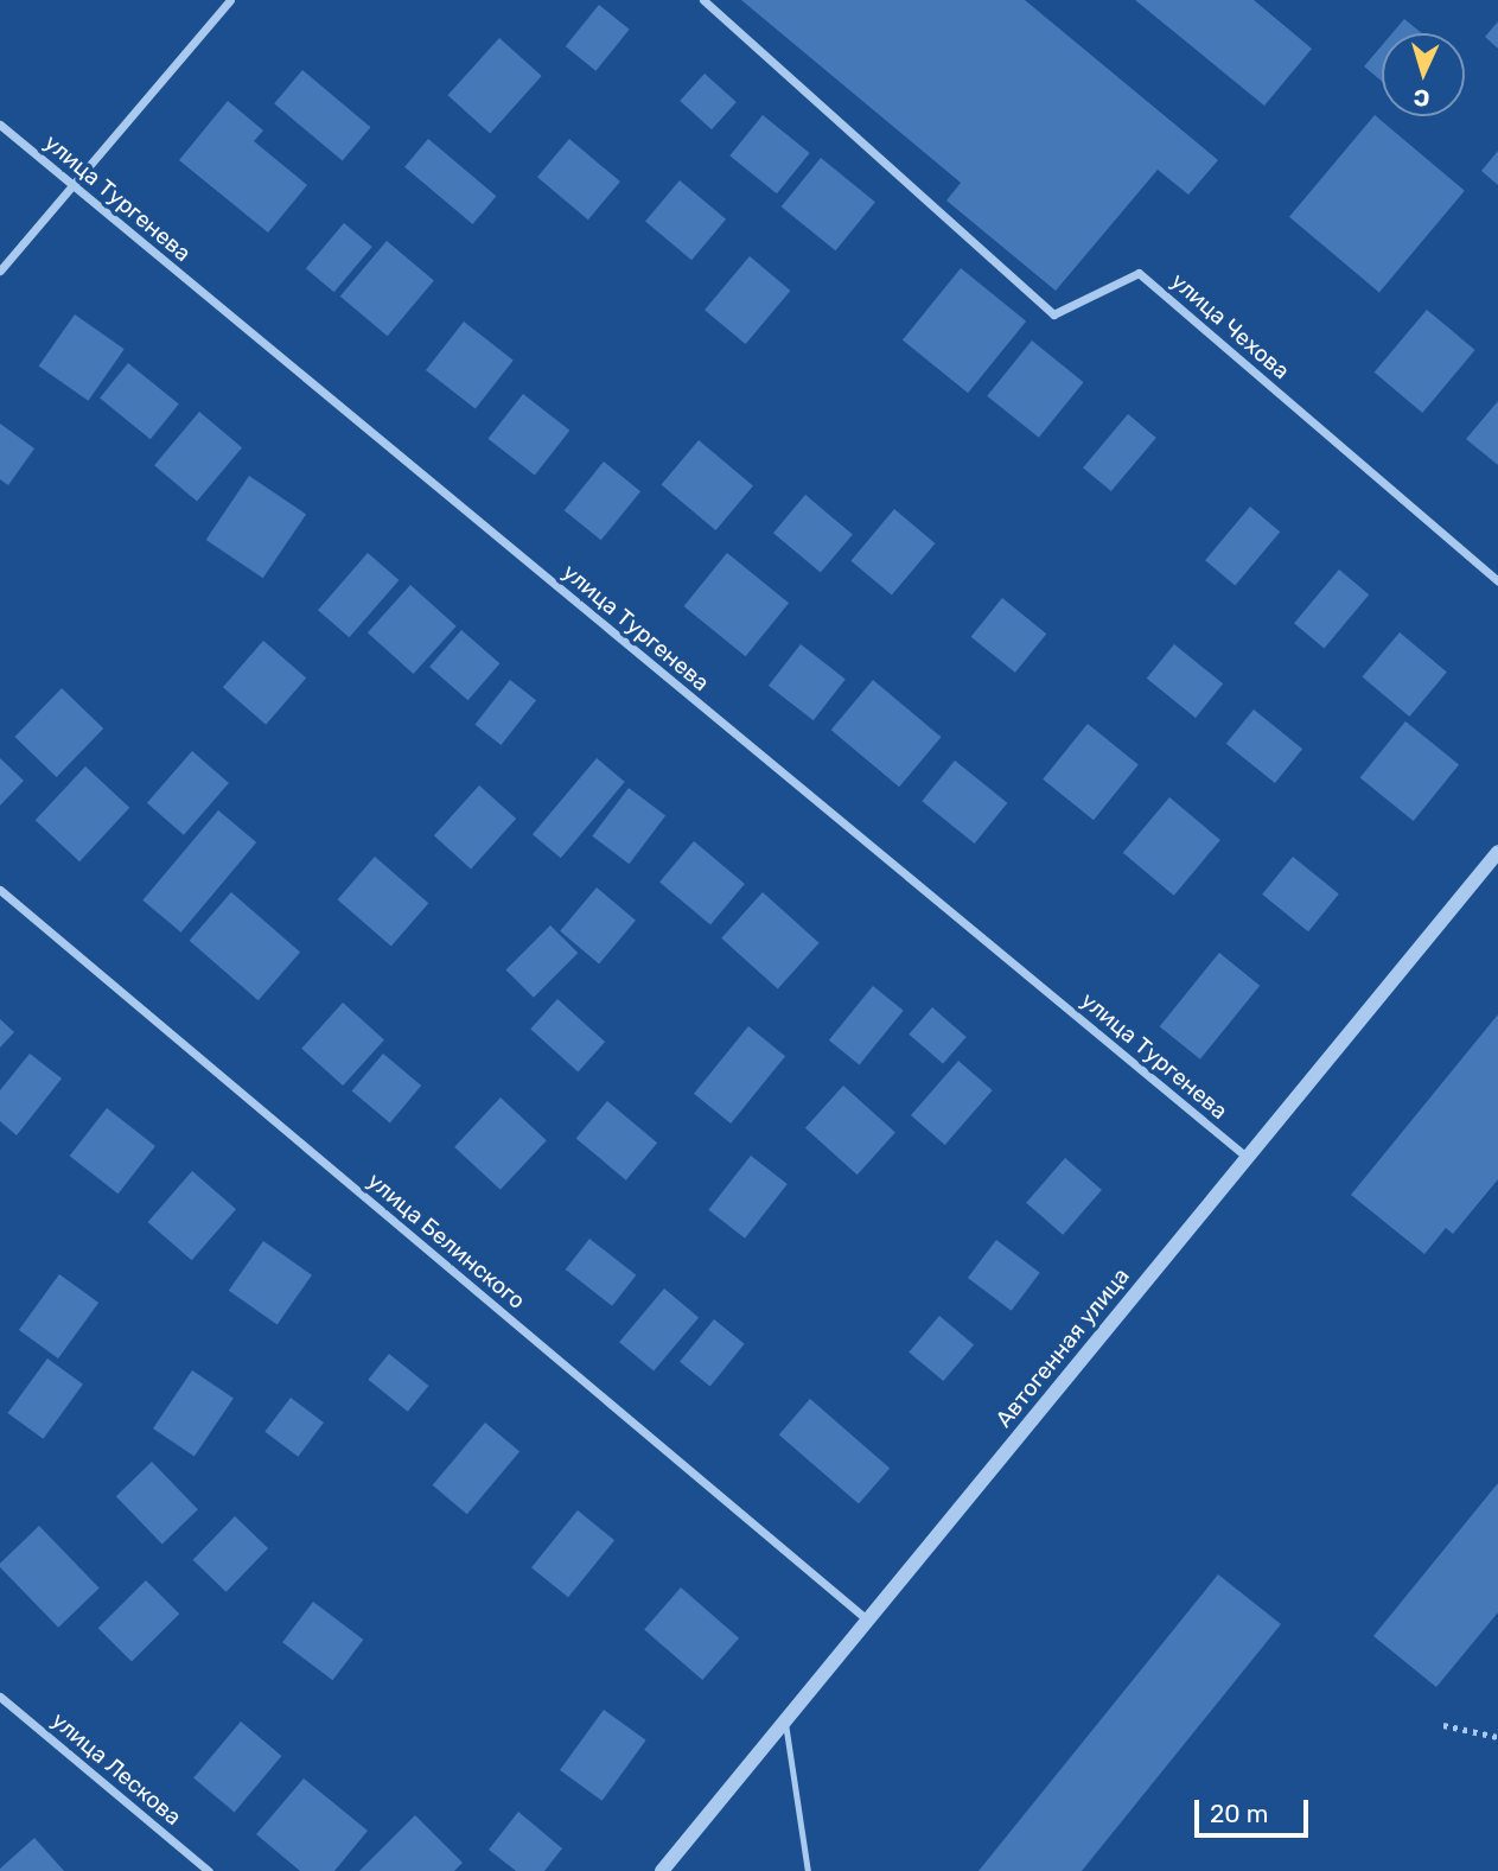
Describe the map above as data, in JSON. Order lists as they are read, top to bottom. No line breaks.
{"streets":{"street":["улица Тургенева","улица Чехова","улица Белинского","Автогенная улица","улица Лескова"]},"crossings":[["улица Тургенева","Автогенная улица"],["улица Белинского","Автогенная улица"]],"scale_bar":"20 m","north":"bottom"}
